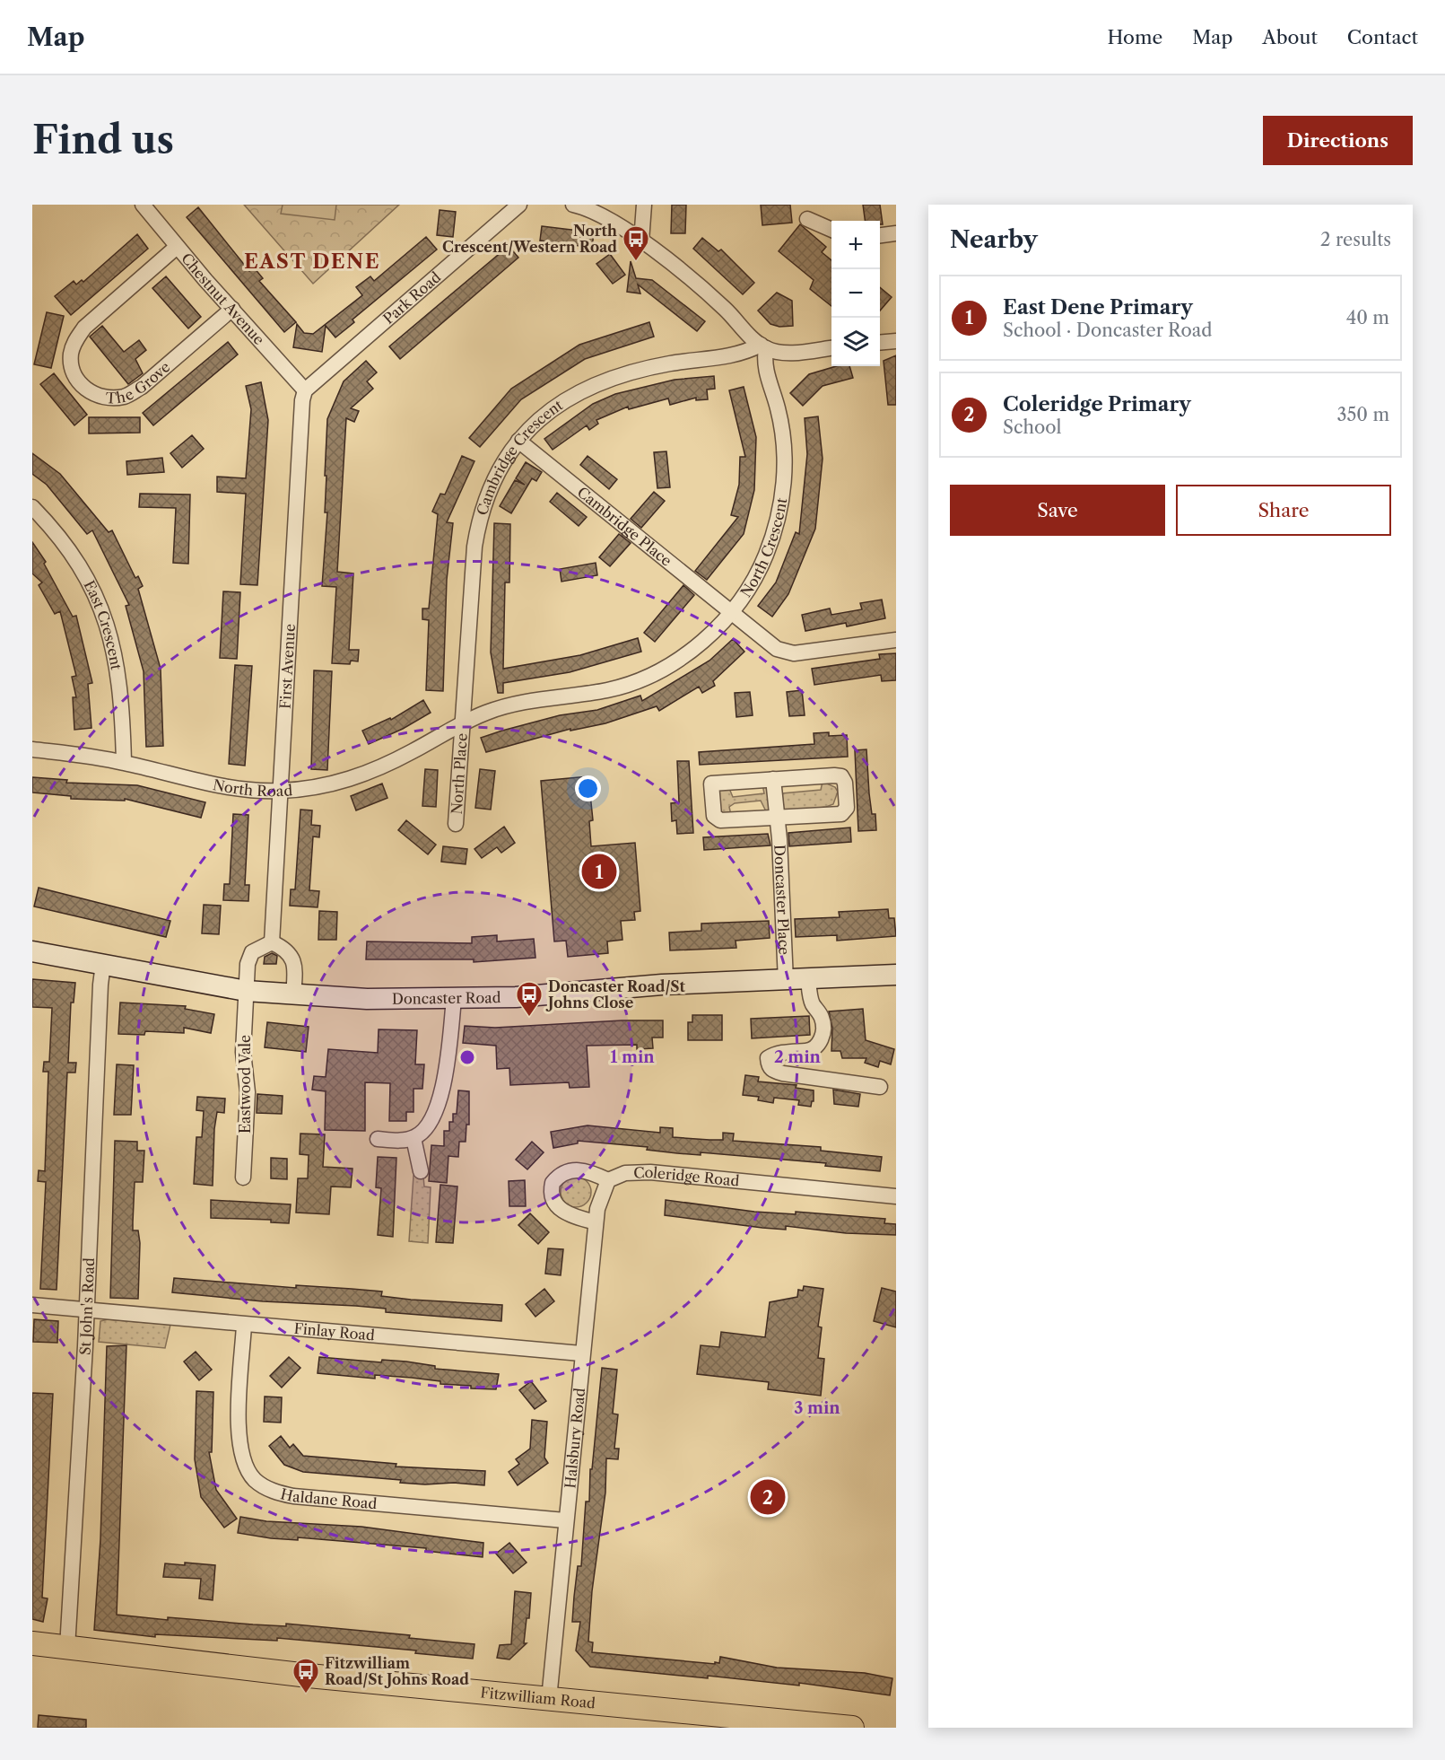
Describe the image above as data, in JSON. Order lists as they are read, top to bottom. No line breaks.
{"streets":{"main road":["Fitzwilliam Road"],"street":["Park Road","Chestnut Avenue","The Grove","Cambridge Crescent","Cambridge Place","North Crescent","East Crescent","First Avenue","North Place","North Road","Doncaster Place","Doncaster Road","Eastwood Vale","Coleridge Road","St John's Road","Finlay Road","Halsbury Road","Haldane Road"]},"crossings":[["Park Road","Chestnut Avenue"],["Park Road","First Avenue"],["Chestnut Avenue","The Grove"],["Chestnut Avenue","First Avenue"],["Cambridge Crescent","Cambridge Place"],["Cambridge Crescent","North Crescent"],["Cambridge Crescent","North Place"],["Cambridge Crescent","North Road"],["Cambridge Place","North Crescent"],["North Crescent","North Place"],["North Crescent","North Road"],["East Crescent","North Road"],["First Avenue","North Road"],["First Avenue","Doncaster Road"],["First Avenue","Eastwood Vale"],["North Place","North Road"],["Doncaster Place","Doncaster Road"],["Doncaster Road","Eastwood Vale"],["Doncaster Road","St John's Road"],["Coleridge Road","Halsbury Road"],["St John's Road","Finlay Road"],["St John's Road","Fitzwilliam Road"],["Finlay Road","Halsbury Road"],["Finlay Road","Haldane Road"],["Halsbury Road","Haldane Road"],["Halsbury Road","Fitzwilliam Road"]],"districts":["EAST DENE"],"places":{"bus stop":["North Crescent/Western Road","Doncaster Road/St Johns Close","Fitzwilliam Road/St Johns Road"]},"page":{"header":"Map","nav":["Home","Map","About","Contact"],"buttons":["Directions",["Save","Share"]],"title":"Find us","heading":["Nearby","2 results"],"map_buttons":["+","−"],"list":[{"mark":"1","name":"East Dene Primary","note":"School · Doncaster Road","value":"40 m"},{"mark":"2","name":"Coleridge Primary","note":"School","value":"350 m"}],"pins":["1","2"]},"rings":["1 min","2 min","3 min"]}
